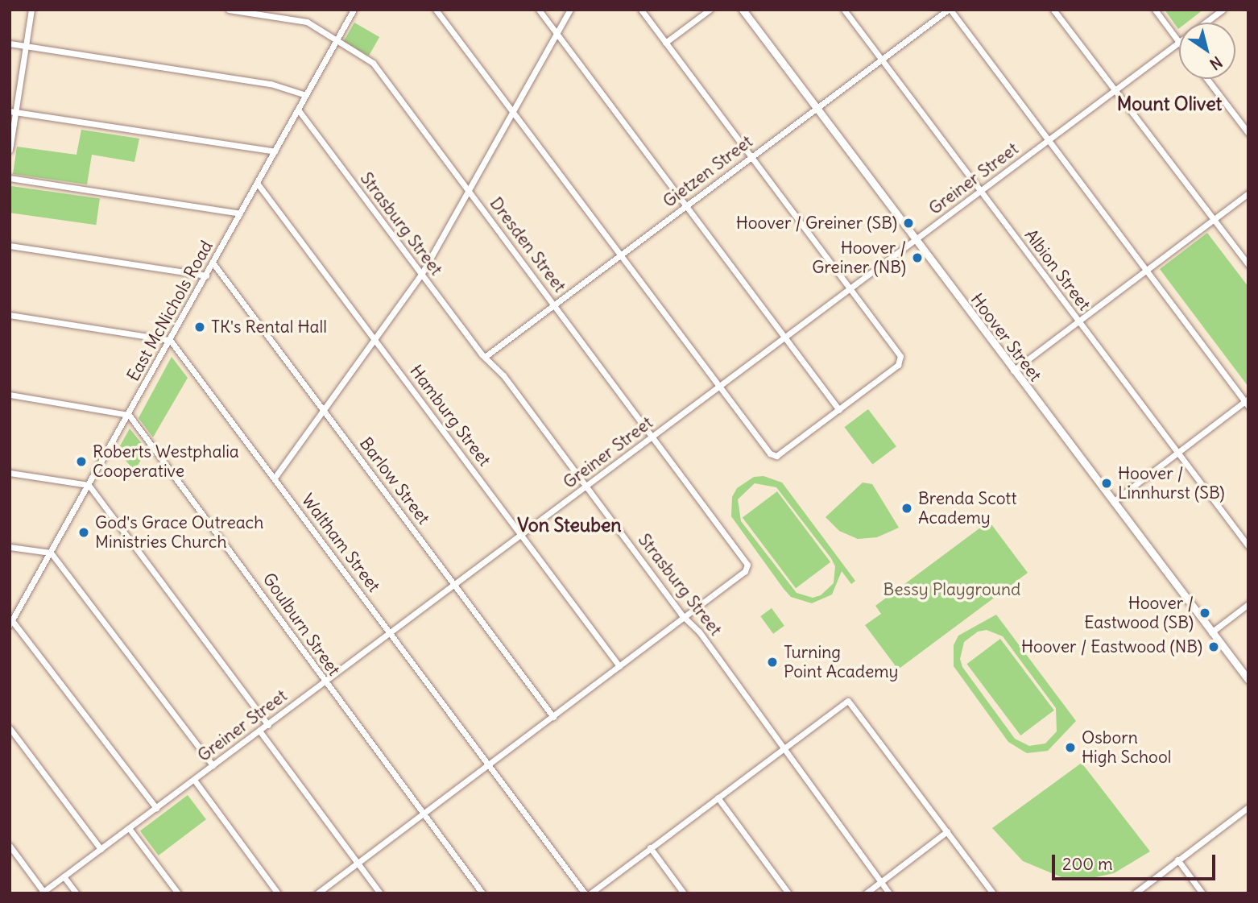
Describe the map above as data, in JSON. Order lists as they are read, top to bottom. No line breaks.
{"streets":{"main road":["Hoover Street"],"street":["Gietzen Street","Greiner Street","Strasburg Street","Dresden Street","Albion Street","East McNichols Road","Hamburg Street","Barlow Street","Waltham Street","Goulburn Street"]},"crossings":[["Gietzen Street","Strasburg Street"],["Gietzen Street","Dresden Street"],["Gietzen Street","Albion Street"],["Gietzen Street","Hoover Street"],["Greiner Street","Strasburg Street"],["Greiner Street","Dresden Street"],["Greiner Street","Albion Street"],["Greiner Street","Hoover Street"],["Greiner Street","Hamburg Street"],["Greiner Street","Barlow Street"],["Greiner Street","Waltham Street"],["Greiner Street","Goulburn Street"],["Strasburg Street","Dresden Street"],["Strasburg Street","East McNichols Road"],["Dresden Street","East McNichols Road"],["East McNichols Road","Hamburg Street"],["East McNichols Road","Barlow Street"],["East McNichols Road","Waltham Street"],["East McNichols Road","Goulburn Street"]],"districts":["Mount Olivet","Von Steuben"],"parks":["Bessy Playground"],"places":["Hoover / Greiner (SB)","Hoover / Greiner (NB)","TK's Rental Hall","Roberts Westphalia Cooperative","Hoover / Linnhurst (SB)","Brenda Scott Academy","God's Grace Outreach Ministries Church","Hoover / Eastwood (SB)","Hoover / Eastwood (NB)","Turning Point Academy","Osborn High School"],"scale_bar":"200 m","north":"bottom right"}
